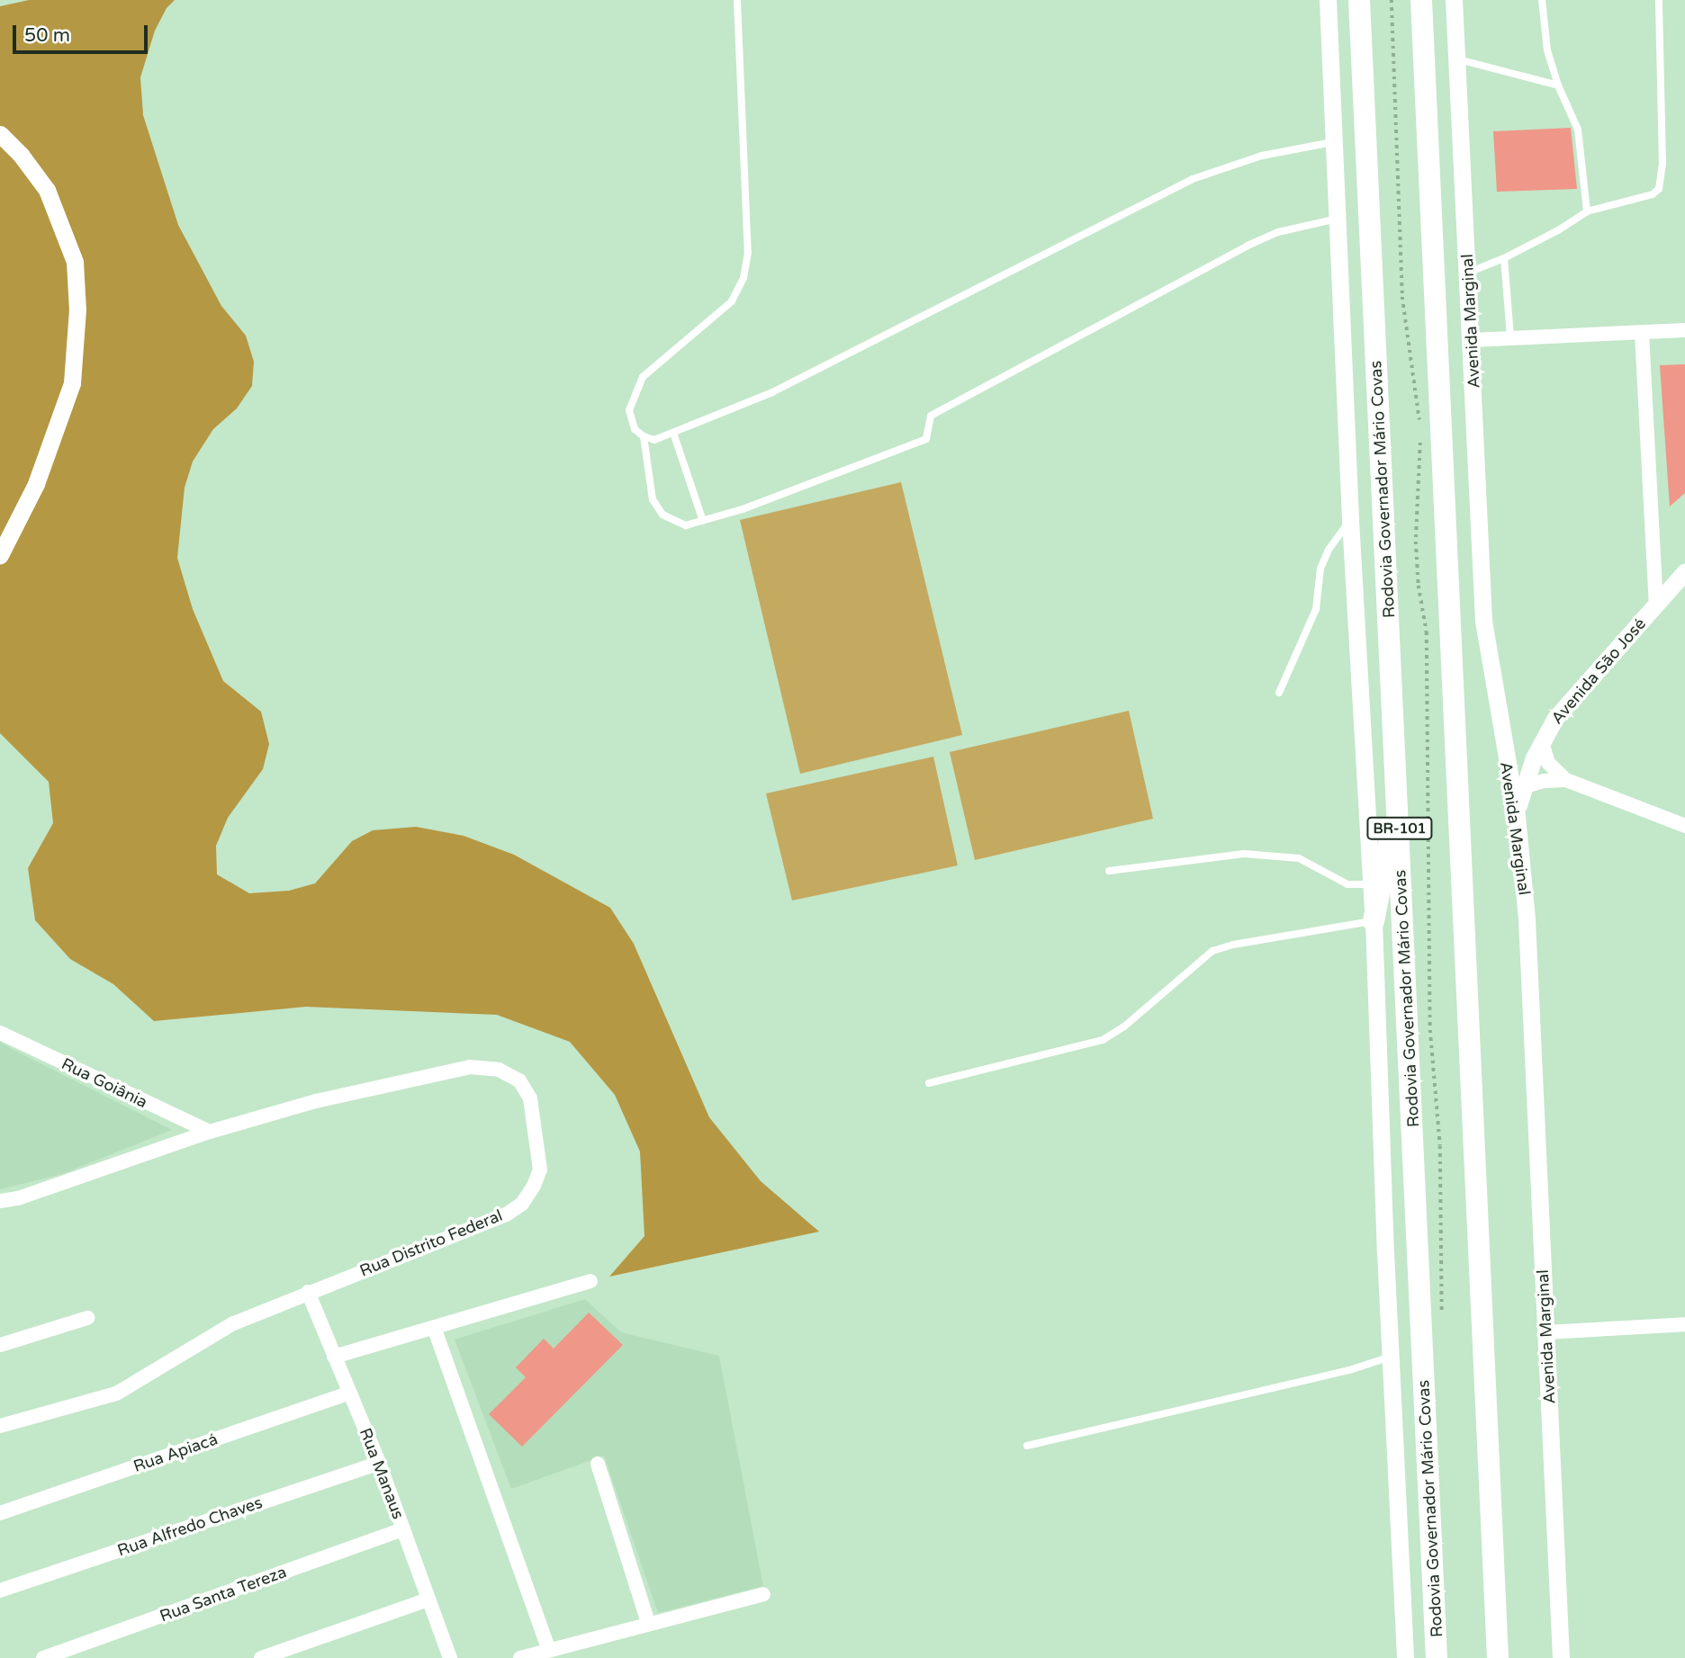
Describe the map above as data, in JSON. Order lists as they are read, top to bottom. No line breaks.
{"streets":{"main road":["Rodovia Governador Mário Covas","BR-101"],"street":["Avenida Marginal","Avenida São José","Rua Goiânia","Rua Distrito Federal","Rua Apiacá","Rua Manaus","Rua Alfredo Chaves","Rua Santa Tereza"]},"crossings":[["Avenida Marginal","Avenida São José"],["Rua Goiânia","Rua Distrito Federal"],["Rua Distrito Federal","Rua Manaus"],["Rua Apiacá","Rua Manaus"],["Rua Manaus","Rua Alfredo Chaves"],["Rua Manaus","Rua Santa Tereza"]],"scale_bar":"50 m"}
